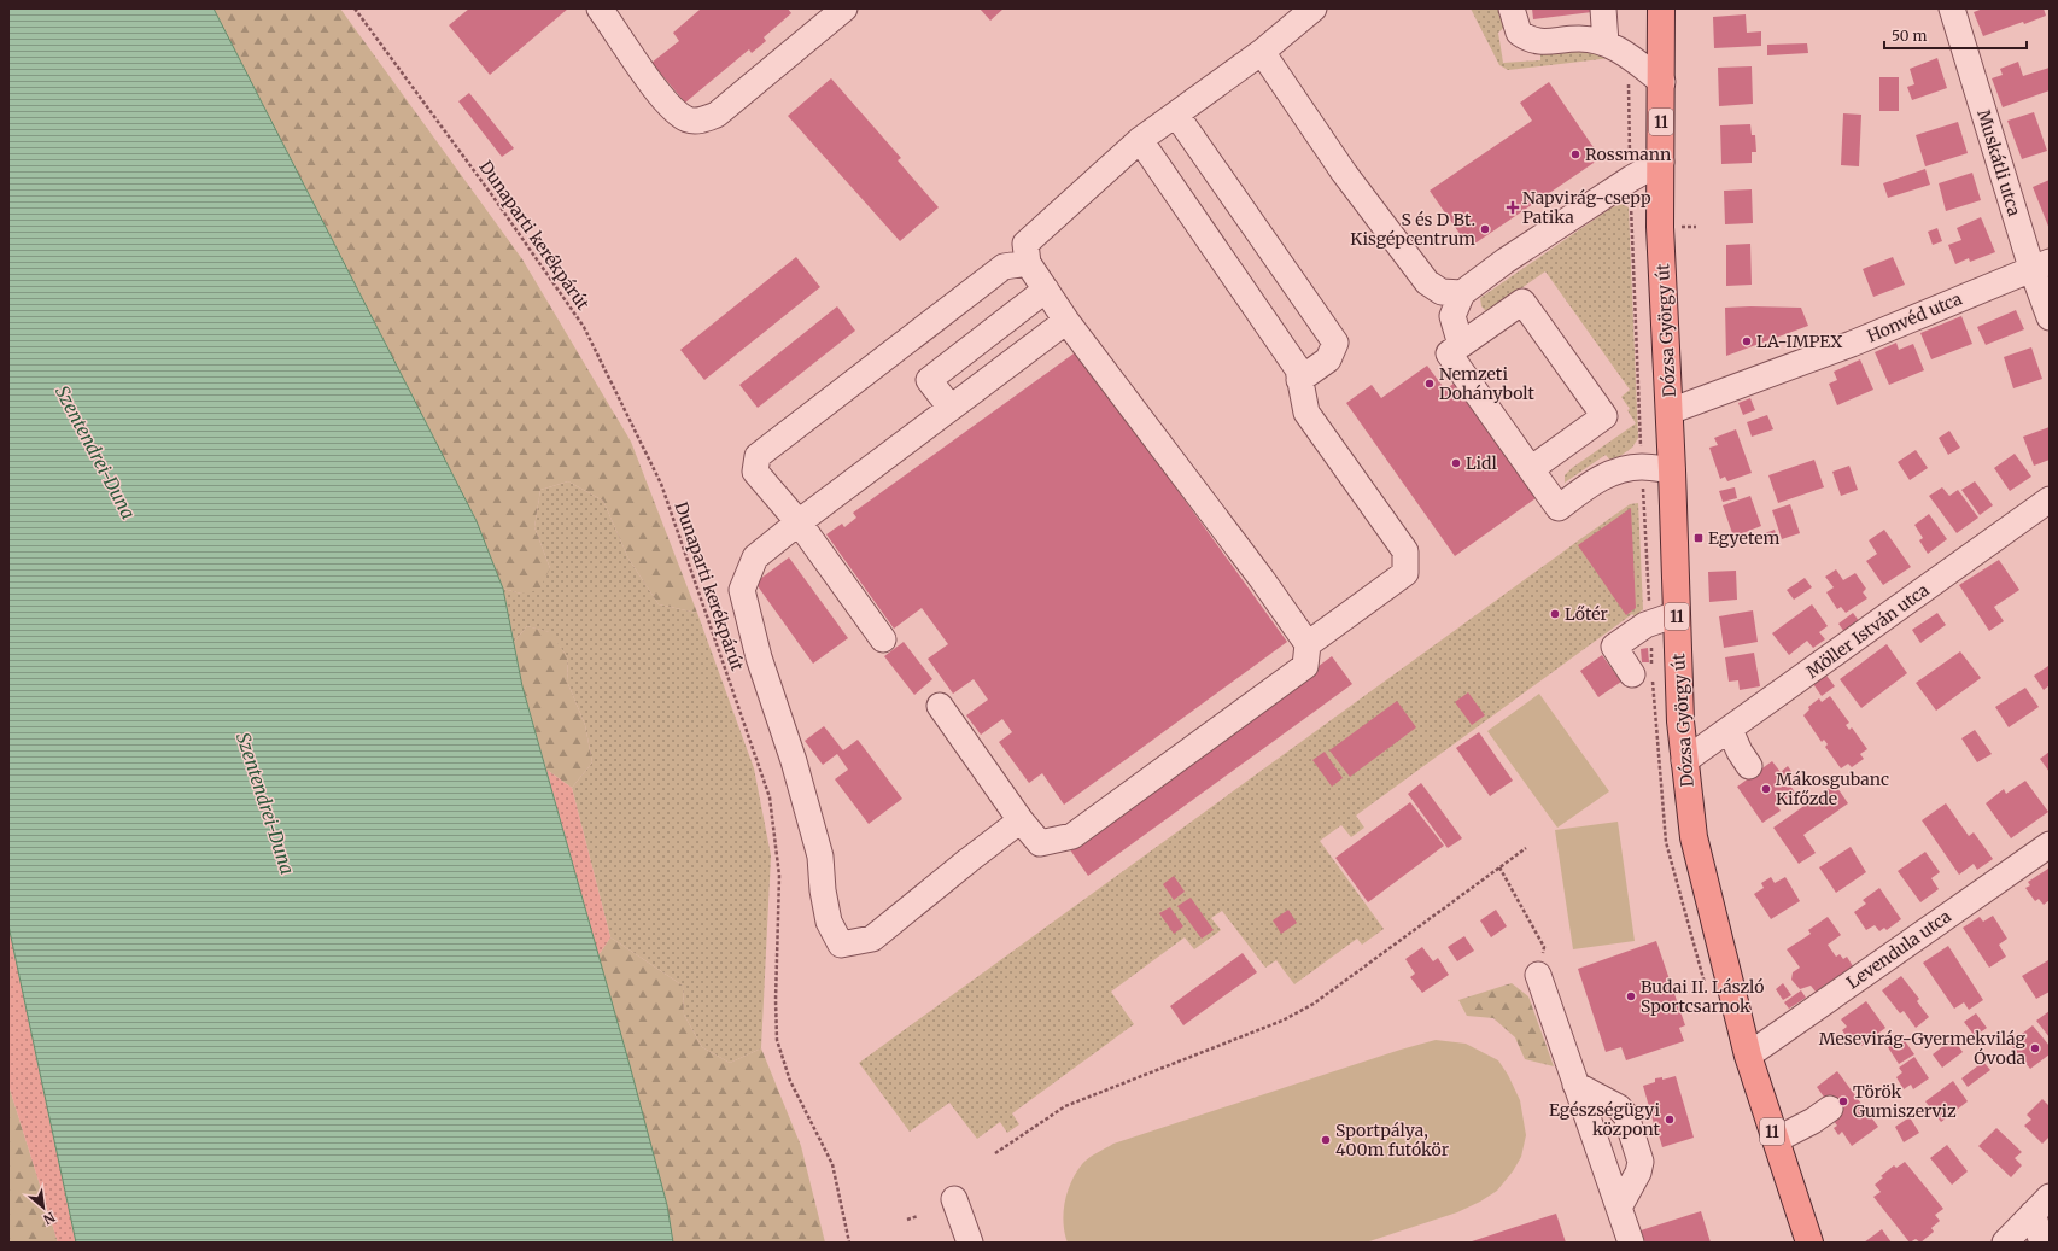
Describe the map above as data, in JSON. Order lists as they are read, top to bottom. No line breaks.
{"streets":{"main road":["11","Dózsa György út"],"street":["Muskátli utca","Honvéd utca","Möller István utca","Levendula utca"],"path":["Dunaparti kerékpárút"]},"crossings":[["Muskátli utca","Honvéd utca"],["Honvéd utca","Dózsa György út"],["Dózsa György út","Möller István utca"],["Dózsa György út","Levendula utca"]],"water":["Szentendrei-Duna"],"places":{"other":["Rossmann","S és D Bt. Kisgépcentrum","LA-IMPEX","Nemzeti Dohánybolt","Lidl","Lőtér","Mákosgubanc Kifőzde","Budai II. László Sportcsarnok","Mesevirág-Gyermekvilág Óvoda","Török Gumiszerviz","Egészségügyi központ","Sportpálya, 400m futókör"],"health":["Napvirág-csepp Patika"],"transit":["Egyetem"]},"scale_bar":"50 m","north":"bottom right"}
